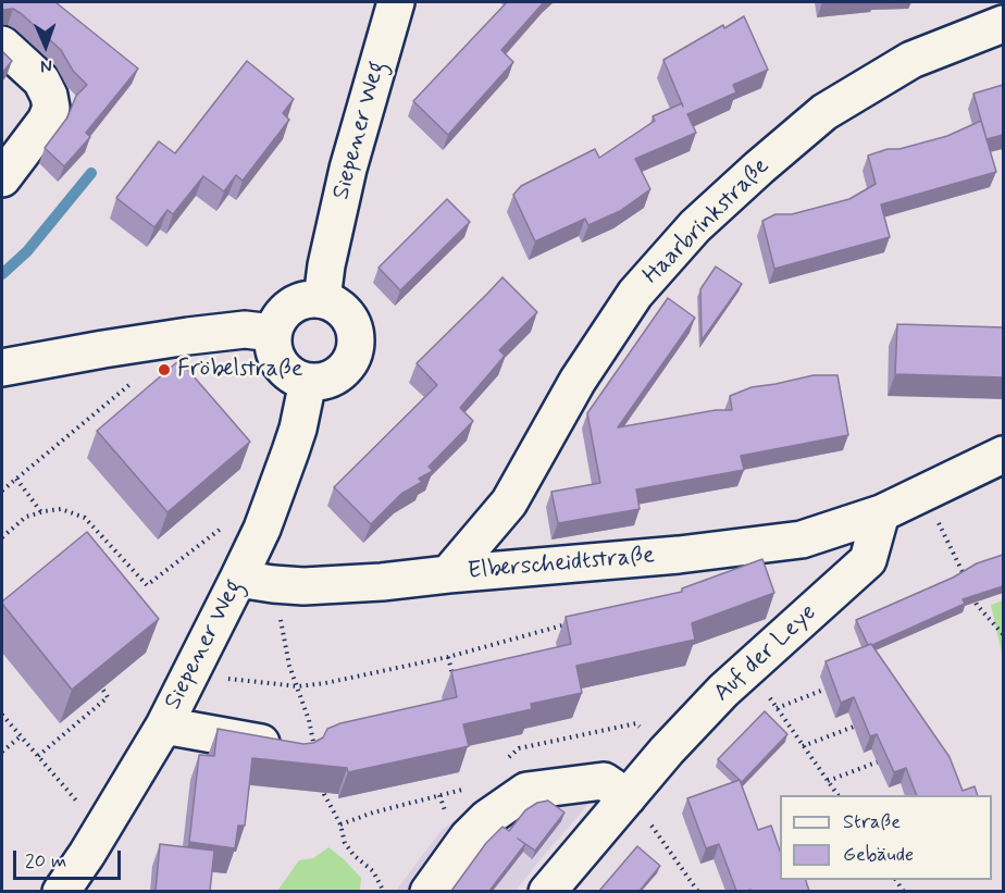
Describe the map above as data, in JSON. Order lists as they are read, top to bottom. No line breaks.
{"streets":{"street":["Siepener Weg","Haarbrinkstraße","Elberscheidtstraße","Auf der Leye"]},"crossings":[["Siepener Weg","Elberscheidtstraße"],["Haarbrinkstraße","Elberscheidtstraße"],["Elberscheidtstraße","Auf der Leye"]],"places":["Fröbelstraße"],"legend":["Straße","Gebäude"],"scale_bar":"20 m","north":"bottom"}
